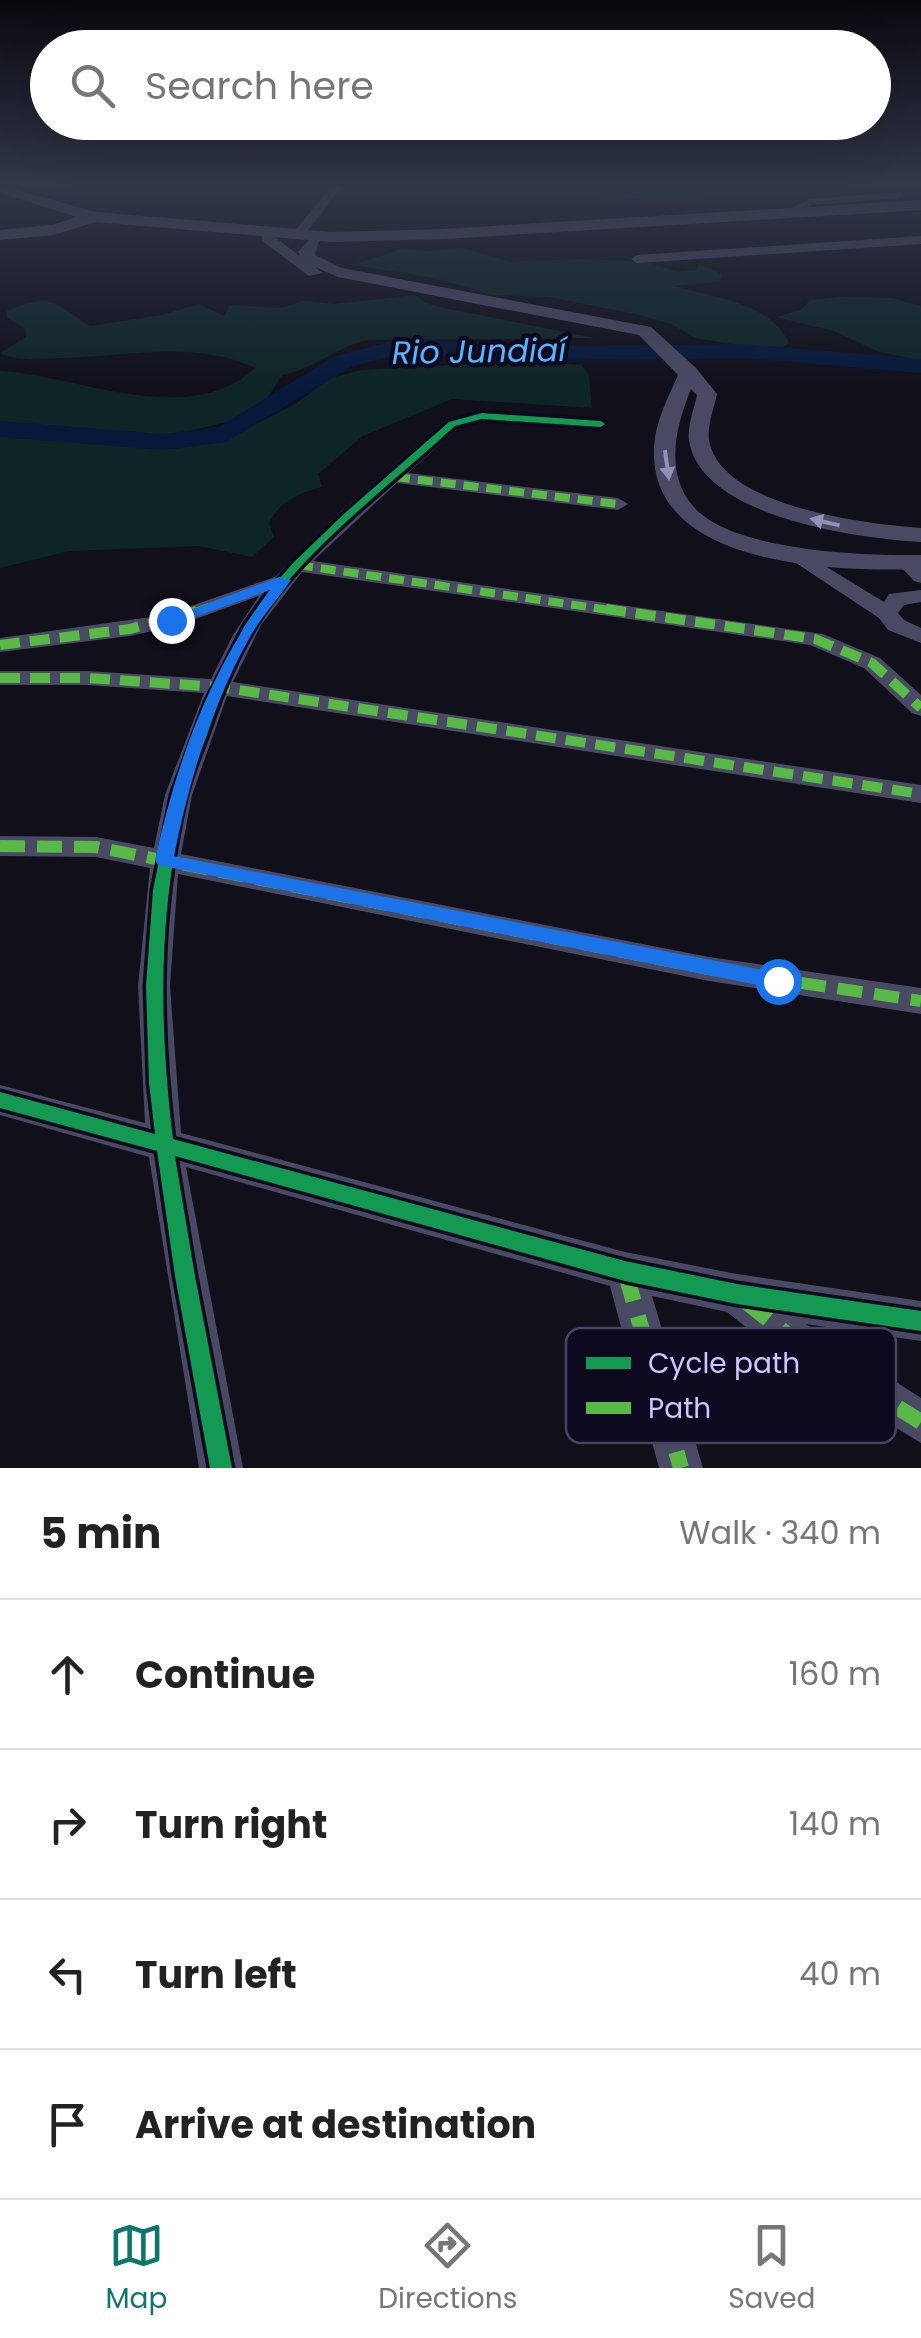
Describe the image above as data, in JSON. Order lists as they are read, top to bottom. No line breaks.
{"water":["Rio Jundiaí"],"legend":["Cycle path","Path"],"page":{"search":"Search here","heading":["5 min","Walk · 340 m"],"list":[["Continue","160 m"],["Turn right","140 m"],["Turn left","40 m"],"Arrive at destination"],"nav":["Map","Directions","Saved"]}}
